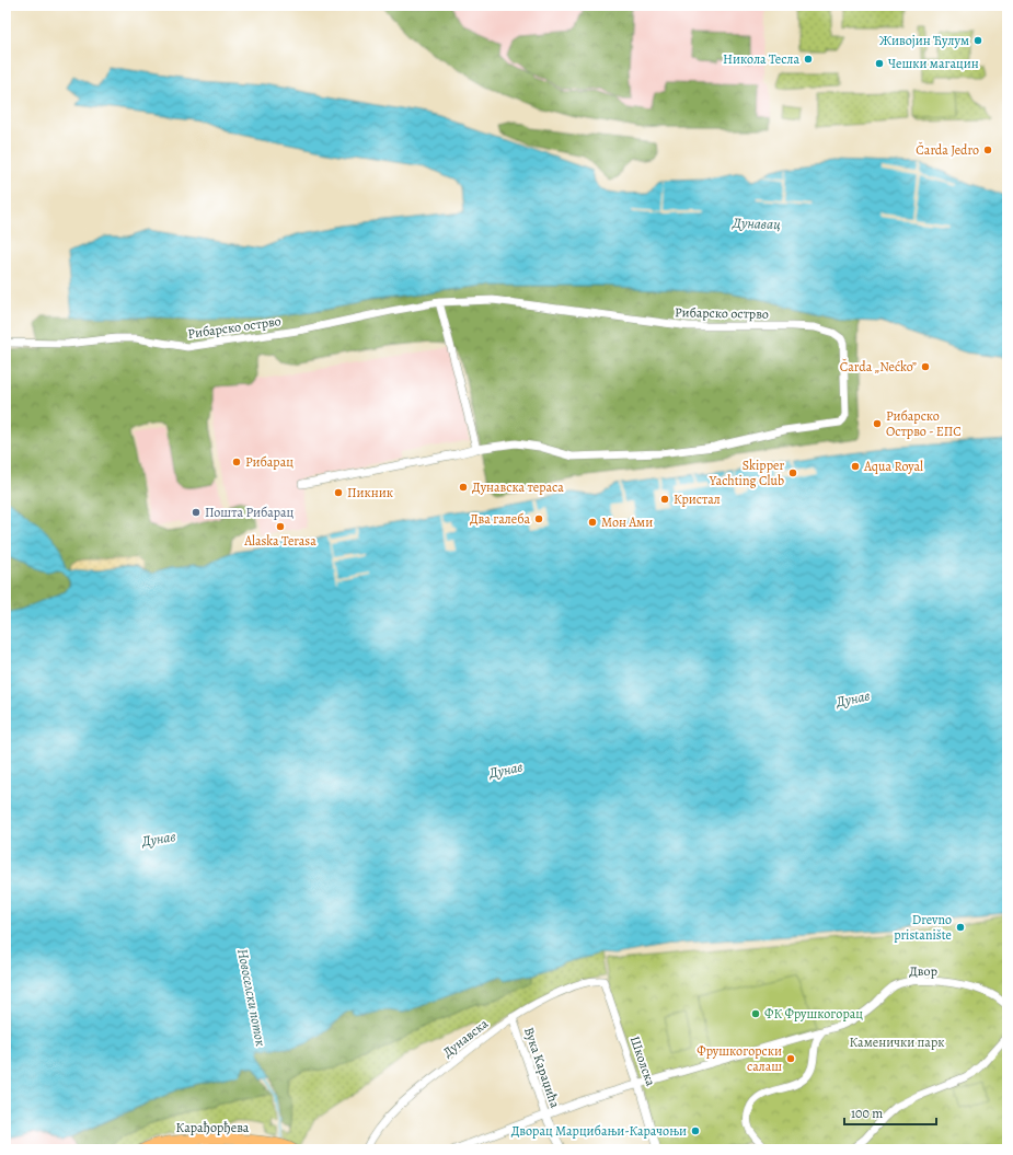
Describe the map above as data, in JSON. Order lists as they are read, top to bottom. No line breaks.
{"streets":{"main road":["Карађорђева"],"street":["Рибарско острво","Двор","Дунавска","Школска","Вука Караџића"]},"crossings":[["Двор","Школска"],["Двор","Вука Караџића"],["Дунавска","Школска"],["Дунавска","Вука Караџића"]],"water":["Дунавац","Дунав","Новоселски поток"],"parks":["Каменички парк"],"places":["Живојин Ћулум","Никола Тесла","Чешки магацин","Čarda Jedro","Čarda „Nećko”","Рибарско Острво - ЕПС","Рибарац","Aqua Royal","Skipper Yachting Club","Дунавска тераса","Пикник","Кристал","Пошта Рибарац","Два галеба","Мон Ами","Alaska Terasa","Drevno pristanište","ФК Фрушкогорац","Фрушкогорски салаш","Дворац Марцибањи-Карачоњи"],"scale_bar":"100 m"}
